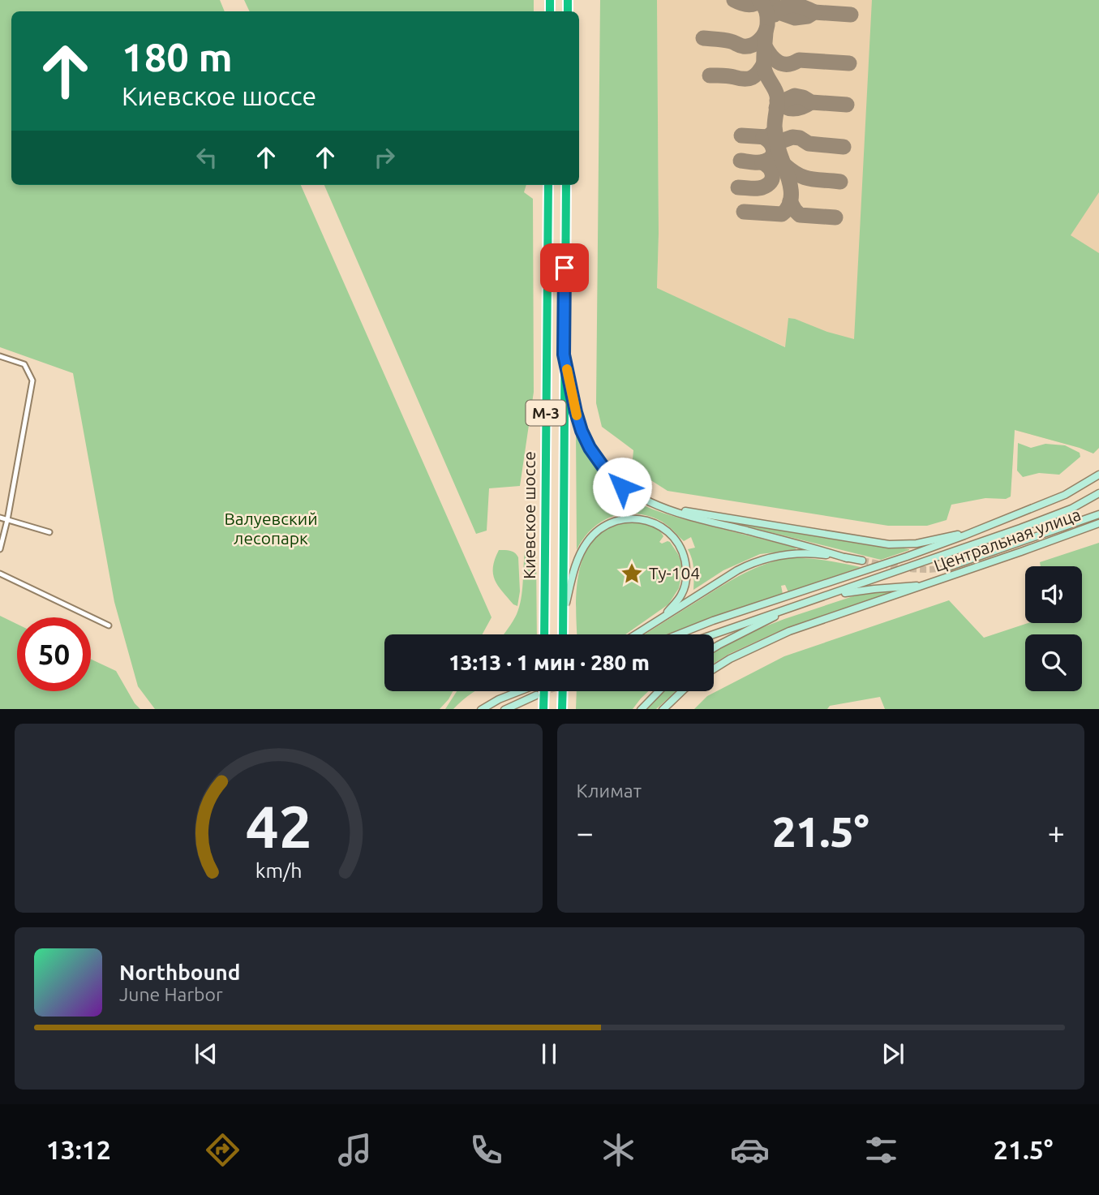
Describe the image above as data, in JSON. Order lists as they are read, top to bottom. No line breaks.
{"streets":{"highway":["М-3","Киевское шоссе"],"main road":["Центральная улица"]},"parks":["Валуевский лесопарк"],"places":{"place":["Ту-104"]},"page":{"turn":["180 m","Киевское шоссе"],"limit":"50","trip":"13:13 · 1 мин · 280 m","tile":"Климат","heat":["−","21.5°","+"],"song":["Northbound","June Harbor"],"tabs":["13:12","21.5°"],"gauge":["42","km/h"]}}
